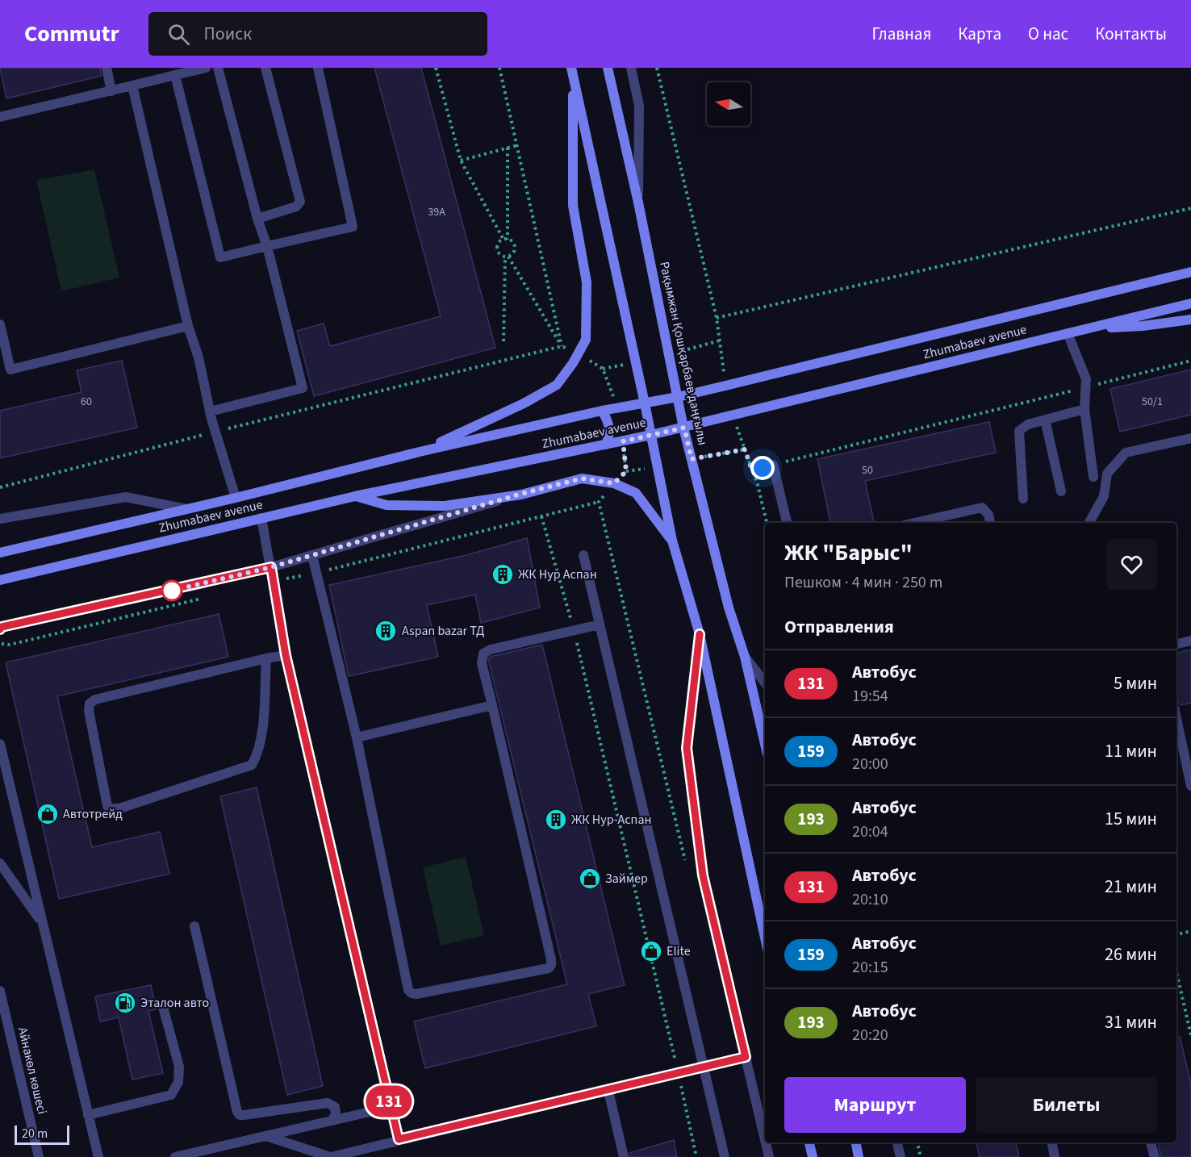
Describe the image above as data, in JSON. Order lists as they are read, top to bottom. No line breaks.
{"streets":{"main road":["Zhumabaev avenue","Рақымжан Қошқарбаев даңғылы"],"street":["Айнакөл көшесі"]},"crossings":[["Zhumabaev avenue","Рақымжан Қошқарбаев даңғылы"]],"places":{"building":["ЖК Нур Аспан","Aspan bazar ТД","ЖК Нур-Аспан"],"shop":["Автотрейд","Займер","Elite"],"fuel station":["Эталон авто"]},"lines":["bus line 131"],"house_numbers":["39A","60","50/1","50"],"scale_bar":"20 m","north":"left","page":{"header":"Commutr","search":"Поиск","nav":["Главная","Карта","О нас","Контакты"],"on_map":"131","heading":[["ЖК \"Барыс\"","Пешком · 4 мин · 250 m"],"Отправления"],"list":[{"mark":"131","name":"Автобус","note":"19:54","value":"5 мин"},{"mark":"159","name":"Автобус","note":"20:00","value":"11 мин"},{"mark":"193","name":"Автобус","note":"20:04","value":"15 мин"},{"mark":"131","name":"Автобус","note":"20:10","value":"21 мин"},{"mark":"159","name":"Автобус","note":"20:15","value":"26 мин"},{"mark":"193","name":"Автобус","note":"20:20","value":"31 мин"}],"buttons":["Маршрут","Билеты"],"scale":"20 m"}}
